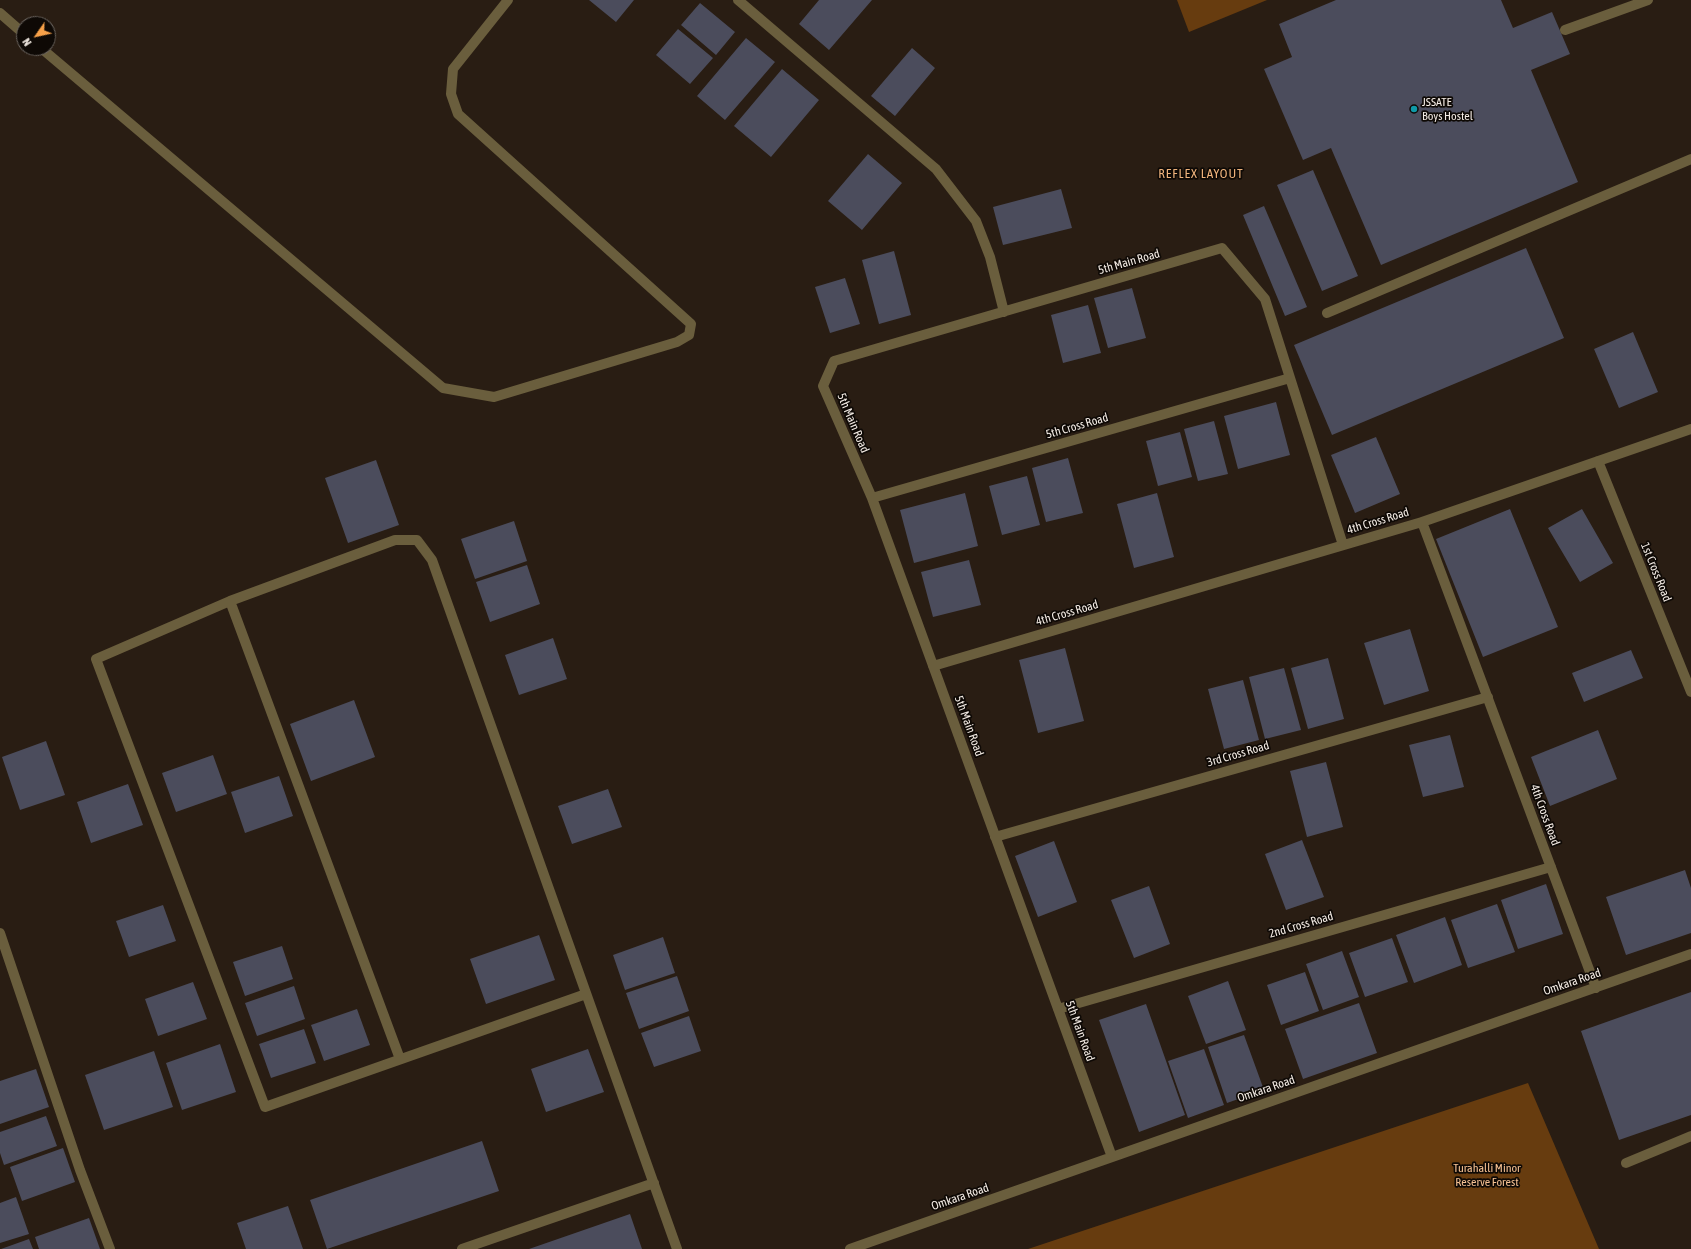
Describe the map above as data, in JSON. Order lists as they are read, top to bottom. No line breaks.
{"streets":{"street":["5th Main Road","5th Cross Road","4th Cross Road","1st Cross Road","3rd Cross Road","2nd Cross Road","Omkara Road"]},"crossings":[["5th Main Road","5th Cross Road"],["5th Main Road","4th Cross Road"],["5th Main Road","3rd Cross Road"],["5th Main Road","2nd Cross Road"],["5th Main Road","Omkara Road"],["4th Cross Road","3rd Cross Road"],["4th Cross Road","2nd Cross Road"],["4th Cross Road","Omkara Road"]],"districts":["REFLEX LAYOUT"],"parks":["Turahalli Minor Reserve Forest"],"places":["JSSATE Boys Hostel"],"north":"bottom left"}
